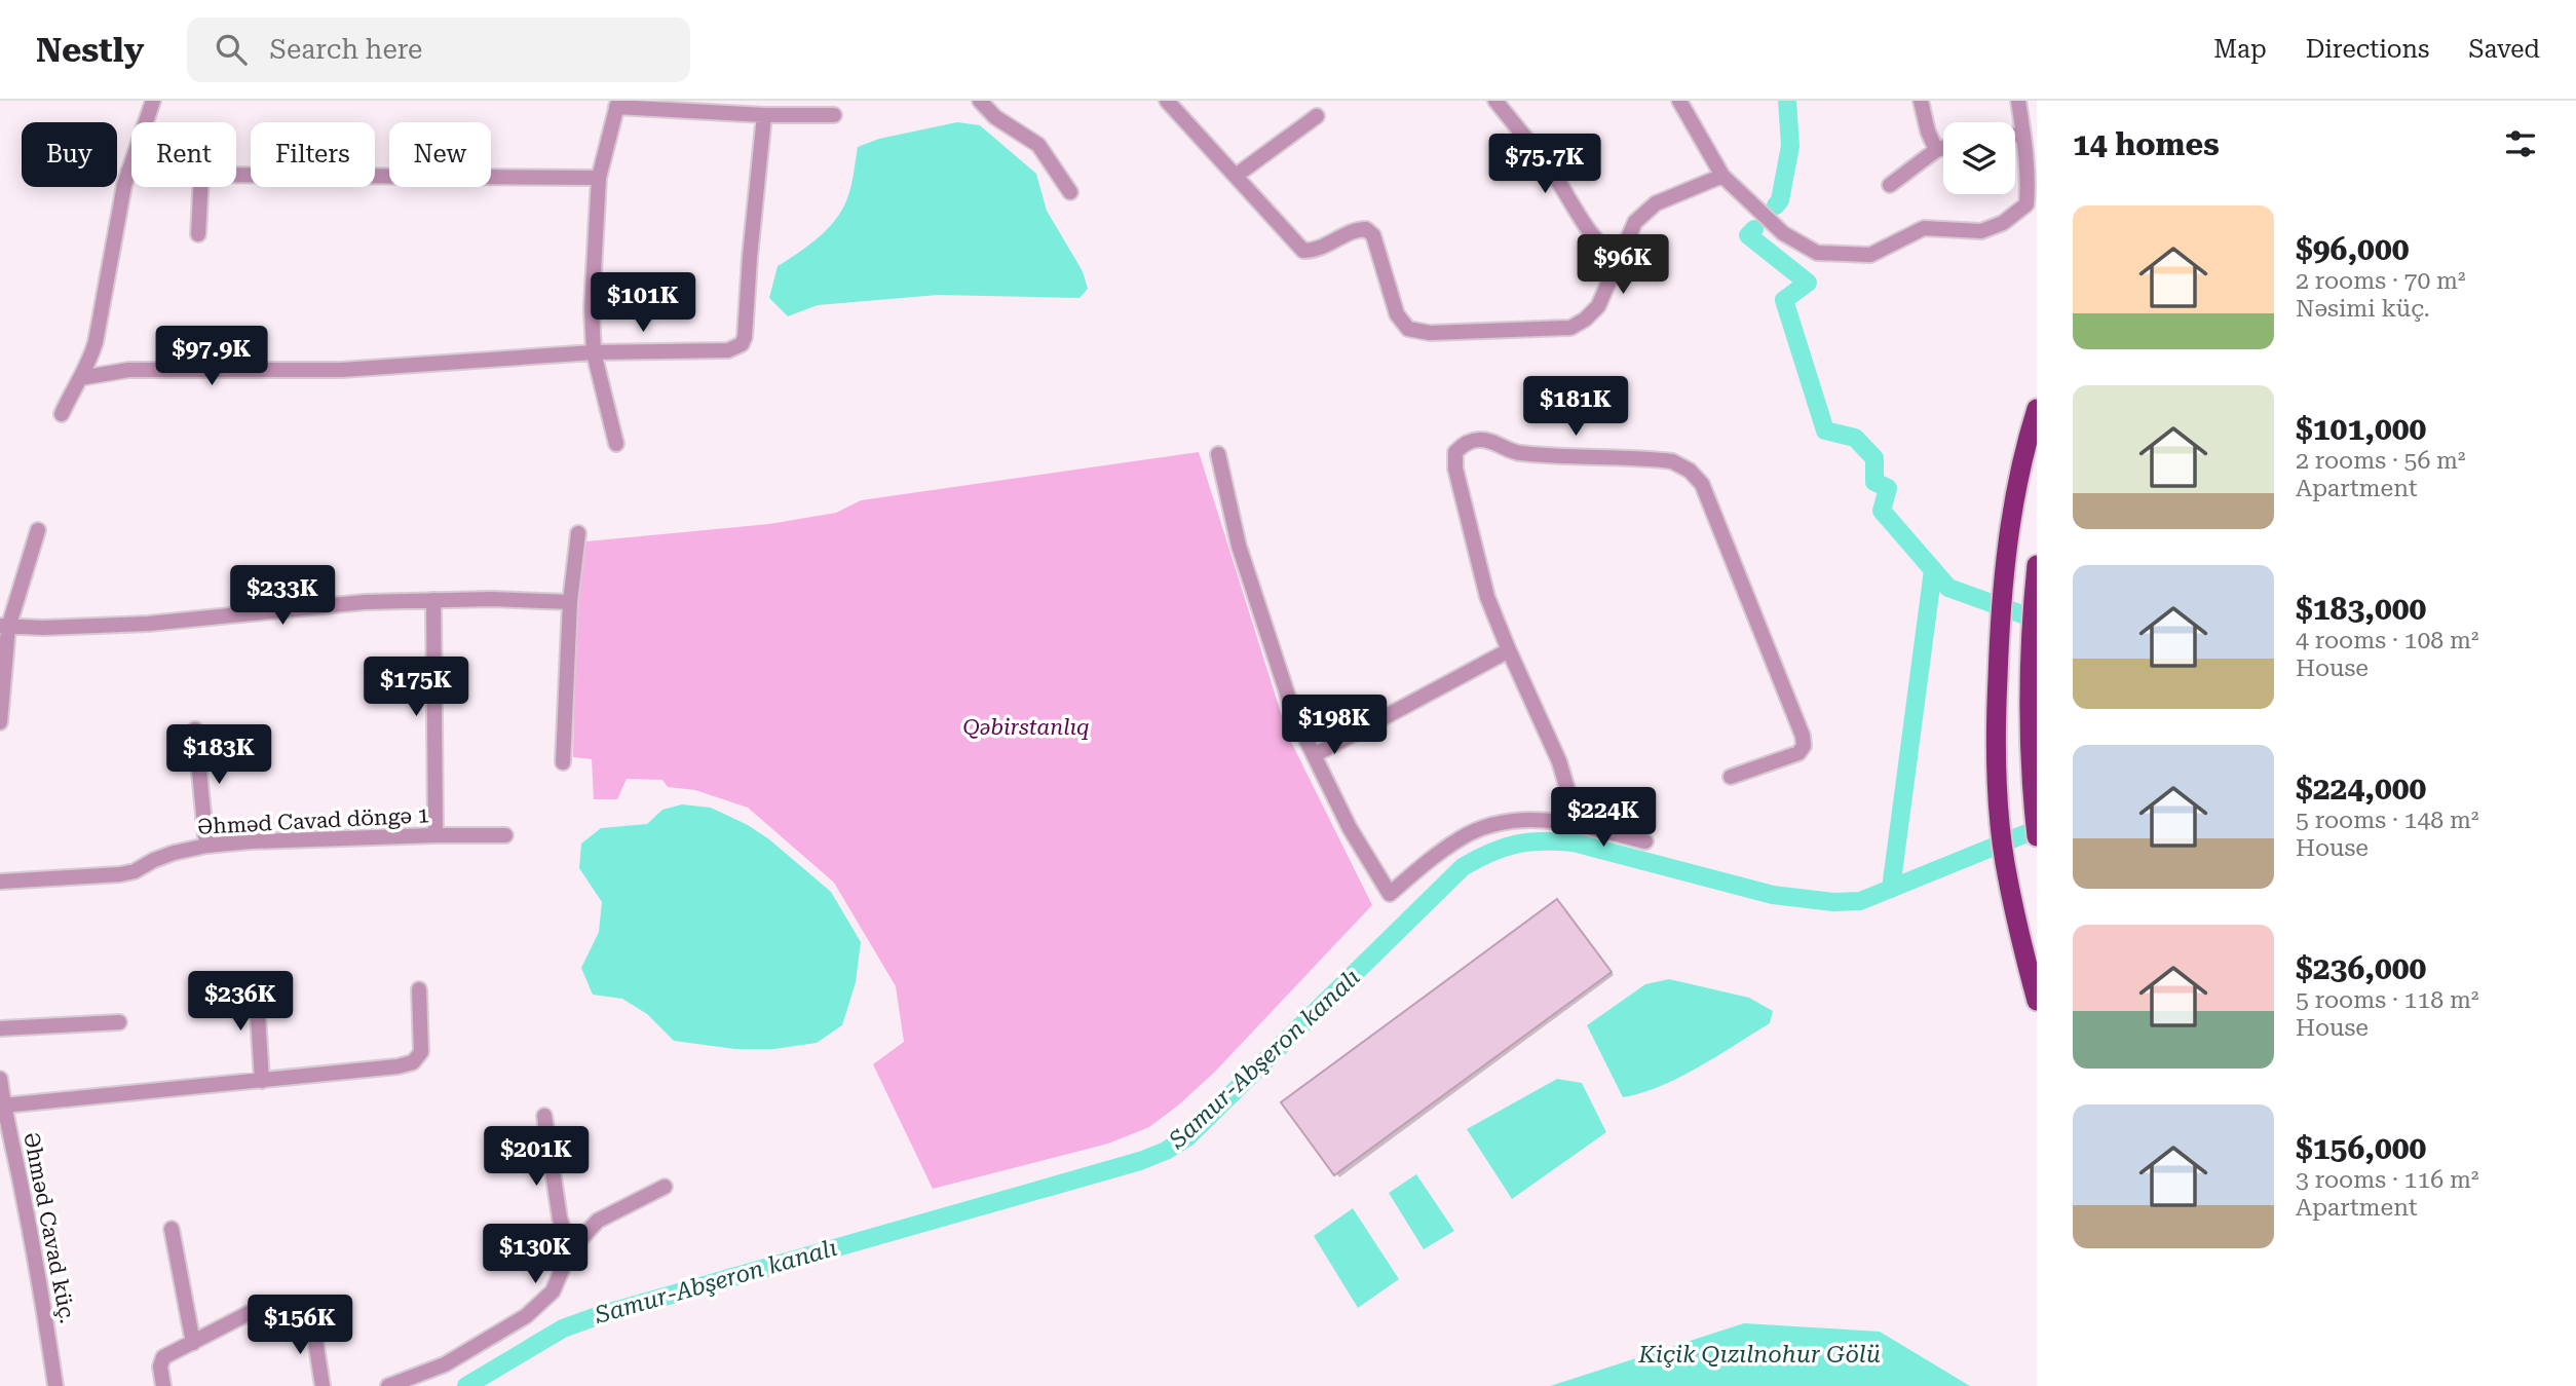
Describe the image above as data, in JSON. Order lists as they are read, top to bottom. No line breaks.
{"streets":{"street":["Əhməd Cavad döngə 1","Əhməd Cavad küç."]},"water":["Samur-Abşeron kanalı","Kiçik Qızılnohur Gölü"],"parks":["Qəbirstanlıq"],"page":{"header":"Nestly","search":"Search here","nav":["Map","Directions","Saved"],"heading":"14 homes","chip":["Buy","Rent","Filters","New"],"price":["$75.7K","$96K","$101K","$97.9K","$181K","$233K","$175K","$198K","$183K","$224K","$236K","$201K","$130K","$156K"],"list":[{"name":"$96,000","note":"2 rooms · 70 m² · Nəsimi küç."},{"name":"$101,000","note":"2 rooms · 56 m² · Apartment"},{"name":"$183,000","note":"4 rooms · 108 m² · House"},{"name":"$224,000","note":"5 rooms · 148 m² · House"},{"name":"$236,000","note":"5 rooms · 118 m² · House"},{"name":"$156,000","note":"3 rooms · 116 m² · Apartment"}]}}
